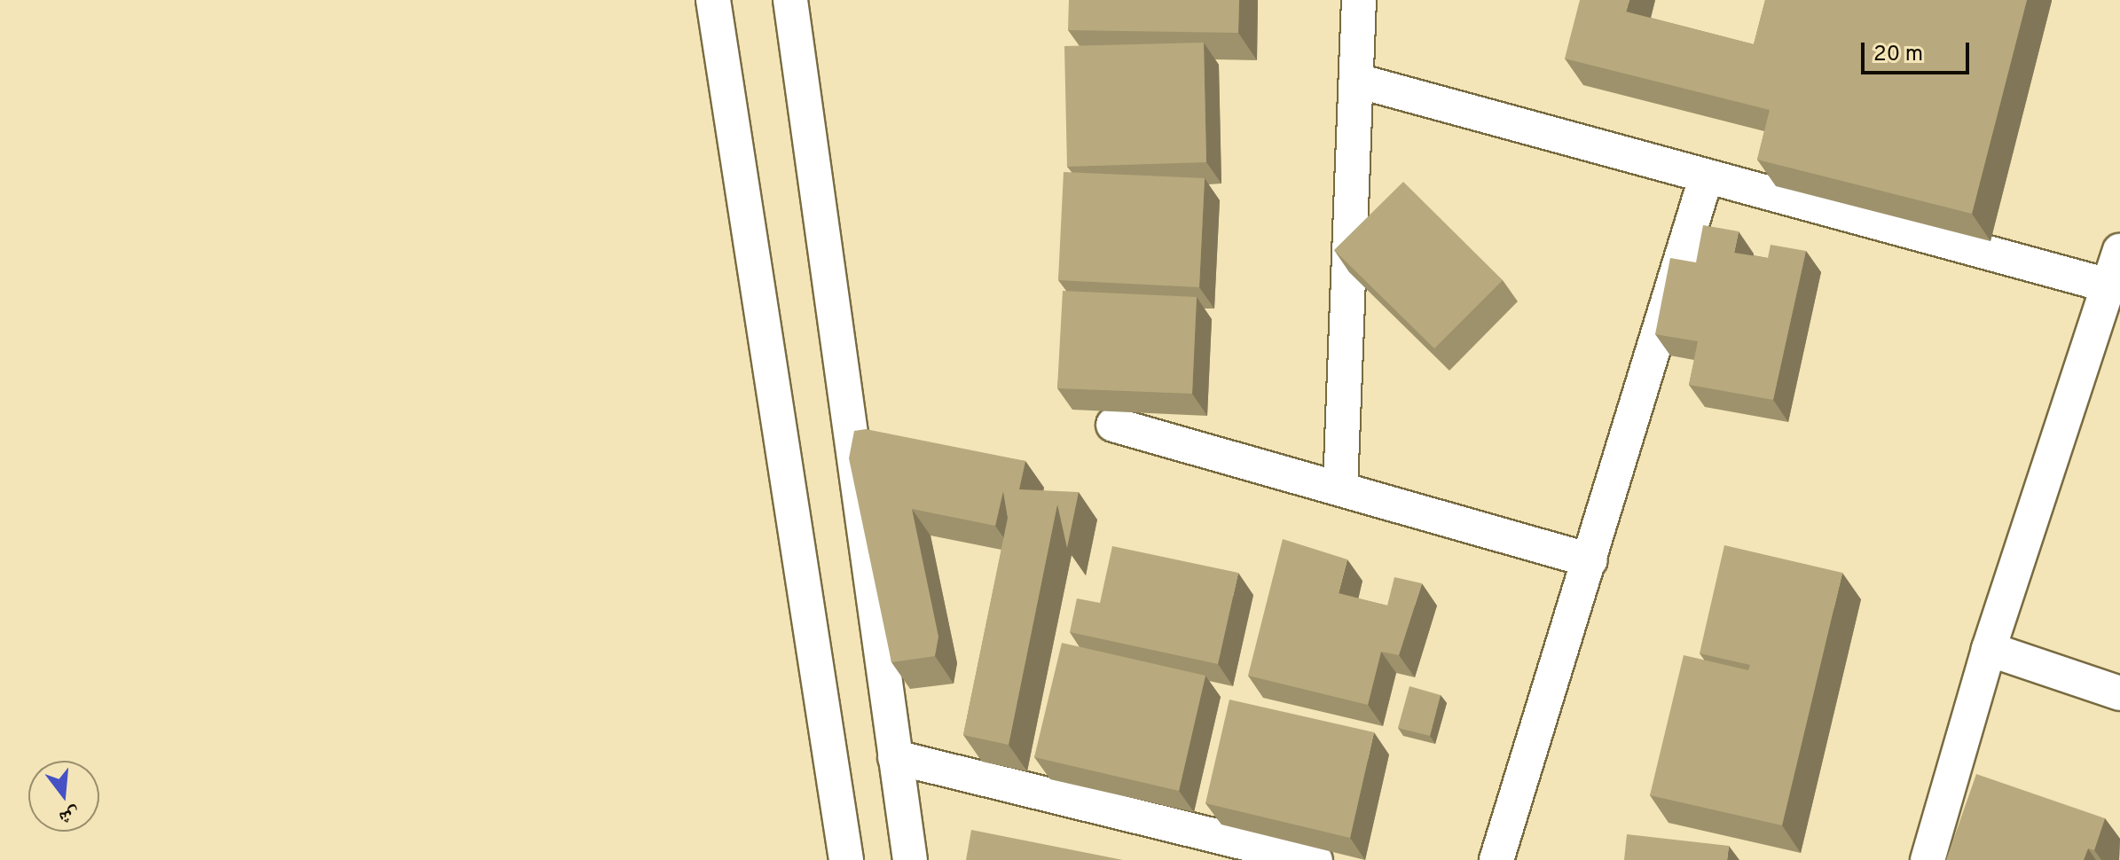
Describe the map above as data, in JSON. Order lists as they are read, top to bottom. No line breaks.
{"scale_bar":"20 m","north":"bottom"}
